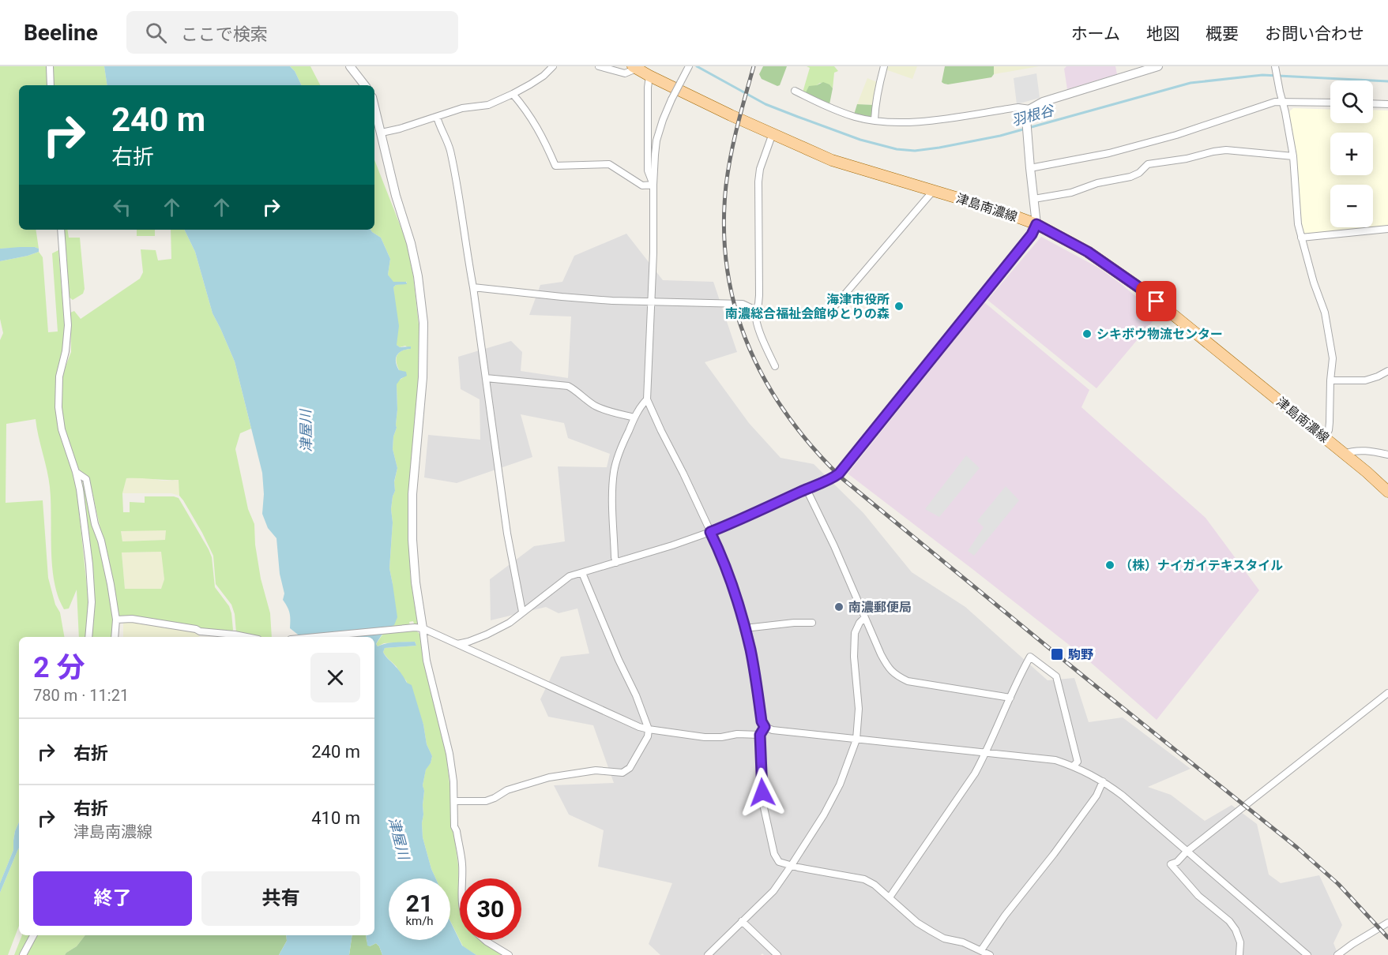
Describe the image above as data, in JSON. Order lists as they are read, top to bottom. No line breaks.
{"streets":{"main road":["津島南濃線"]},"water":["羽根谷","津屋川"],"places":{"other":["海津市役所 南濃総合福祉会館ゆとりの森","シキボウ物流センター","（株）ナイガイテキスタイル","南濃郵便局"],"transit":["駒野"]},"page":{"header":"Beeline","search":"ここで検索","nav":["ホーム","地図","概要","お問い合わせ"],"map_buttons":["+","−"],"turn":["240 m","右折"],"heading":["2 分","780 m · 11:21"],"list":[{"name":"右折","value":"240 m"},{"name":"右折","note":"津島南濃線","value":"410 m"}],"buttons":["終了","共有"],"speed":"21 km/h","limit":"30"}}
